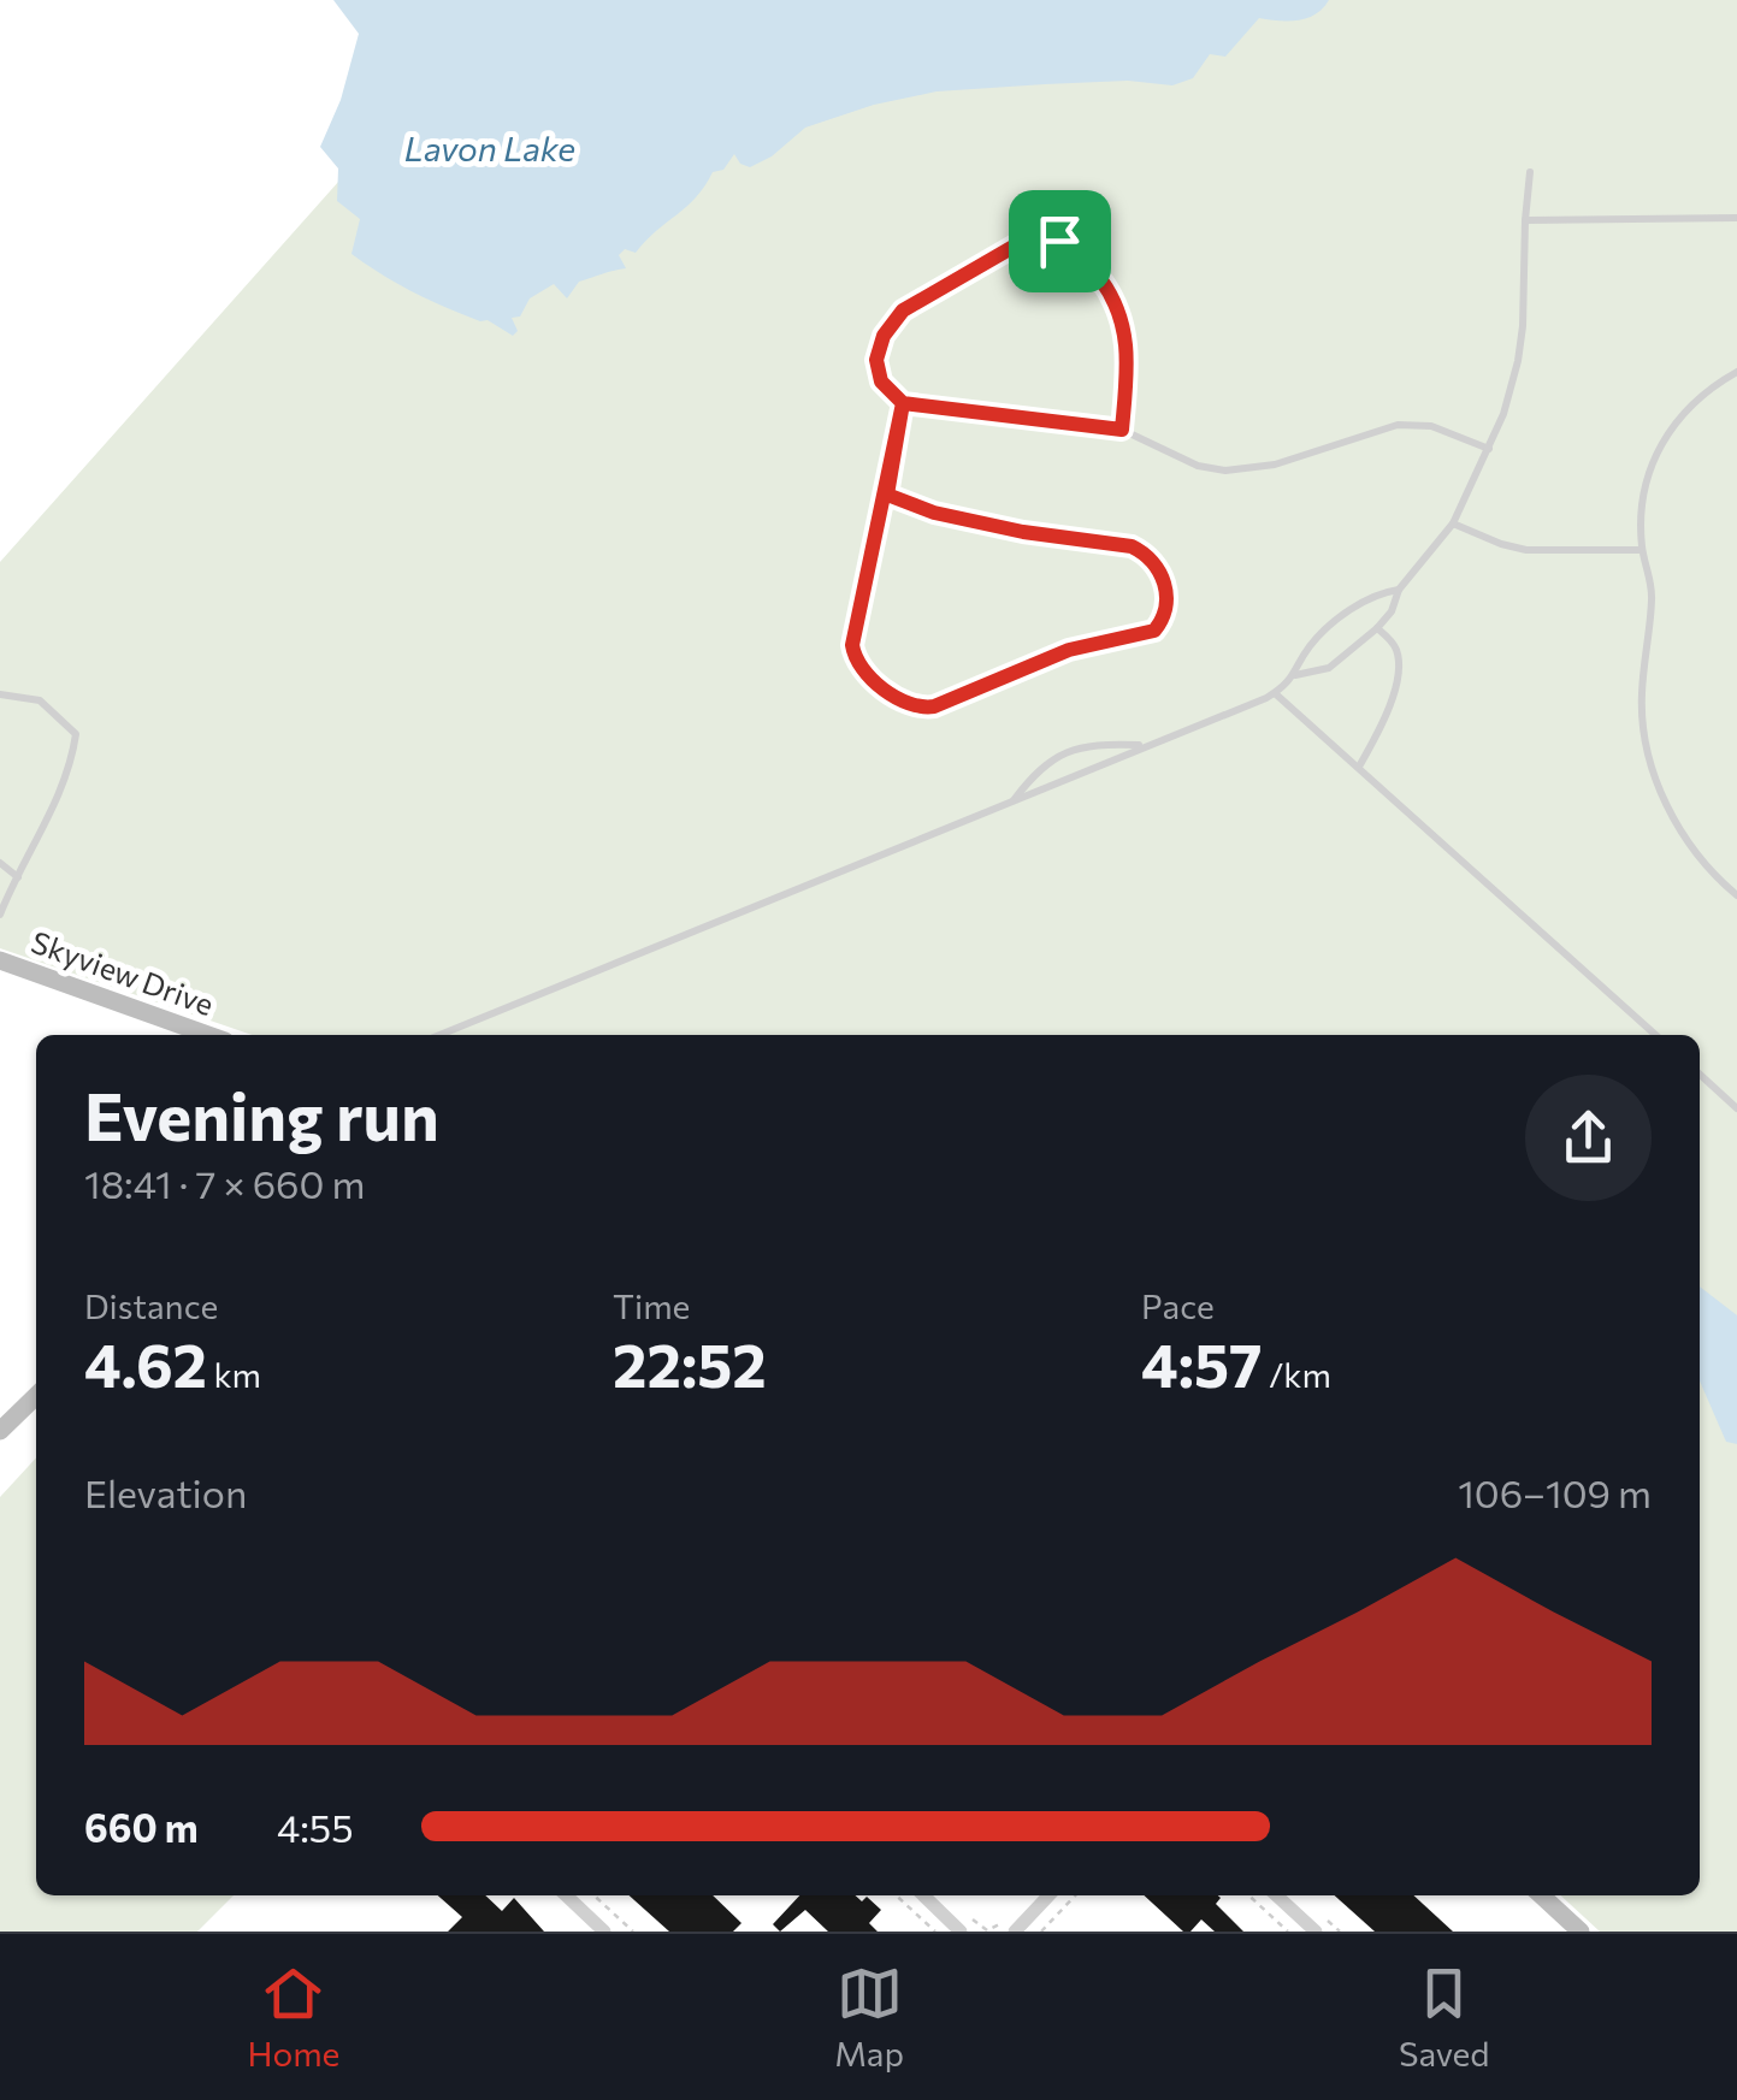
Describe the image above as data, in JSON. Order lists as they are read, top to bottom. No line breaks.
{"streets":{"street":["Skyview Drive"]},"water":["Lavon Lake"],"page":{"heading":["Evening run","18:41 · 7 × 660 m"],"stats":[["Distance","4.62 km"],["Time","22:52"],["Pace","4:57 /km"]],"chart":["Elevation","106–109 m"],"list":[{"name":"660 m","note":"4:55"}],"tabs":["Home","Map","Saved"]}}
